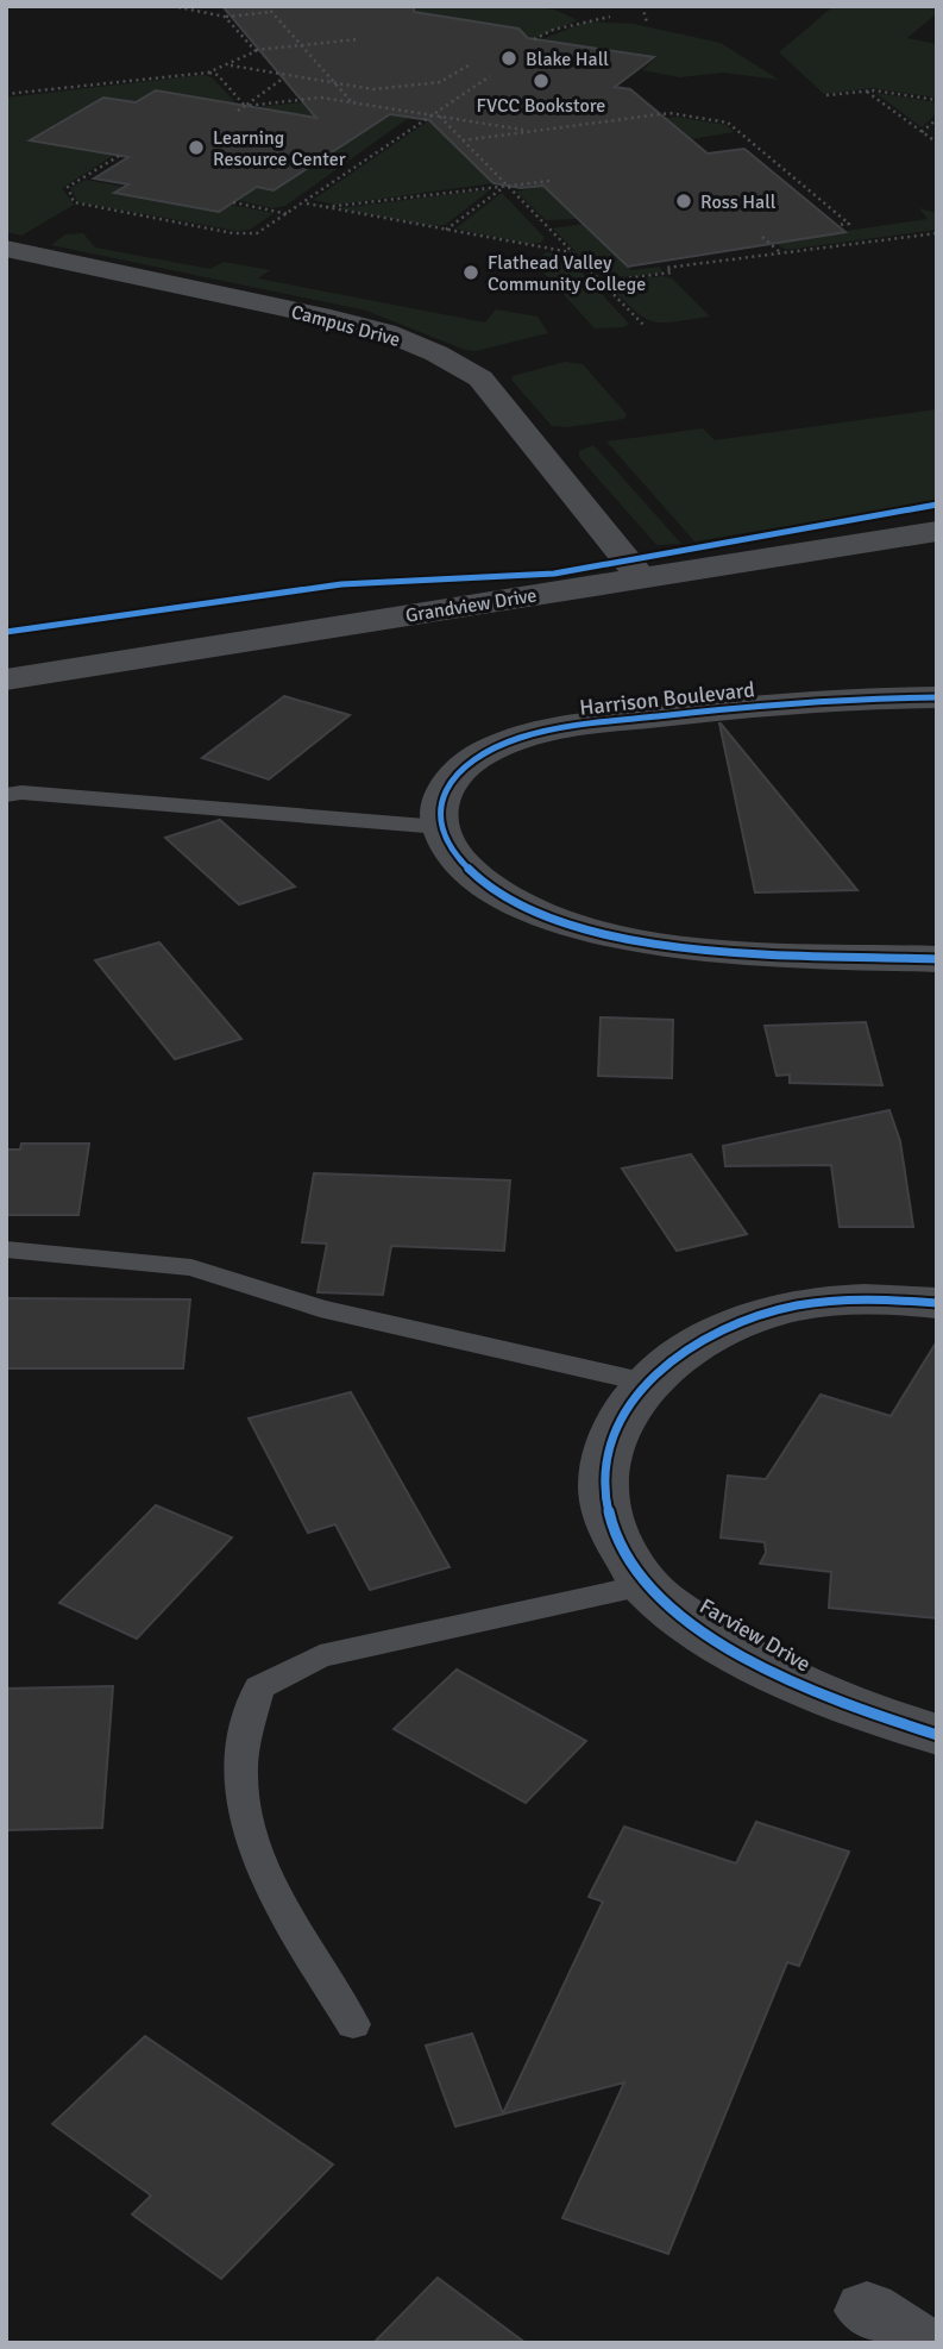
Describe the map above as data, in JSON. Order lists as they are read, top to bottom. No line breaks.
{"streets":{"street":["Campus Drive","Grandview Drive","Harrison Boulevard","Farview Drive"]},"crossings":[["Campus Drive","Grandview Drive"]],"places":["Blake Hall","FVCC Bookstore","Learning Resource Center","Ross Hall","Flathead Valley Community College"]}
